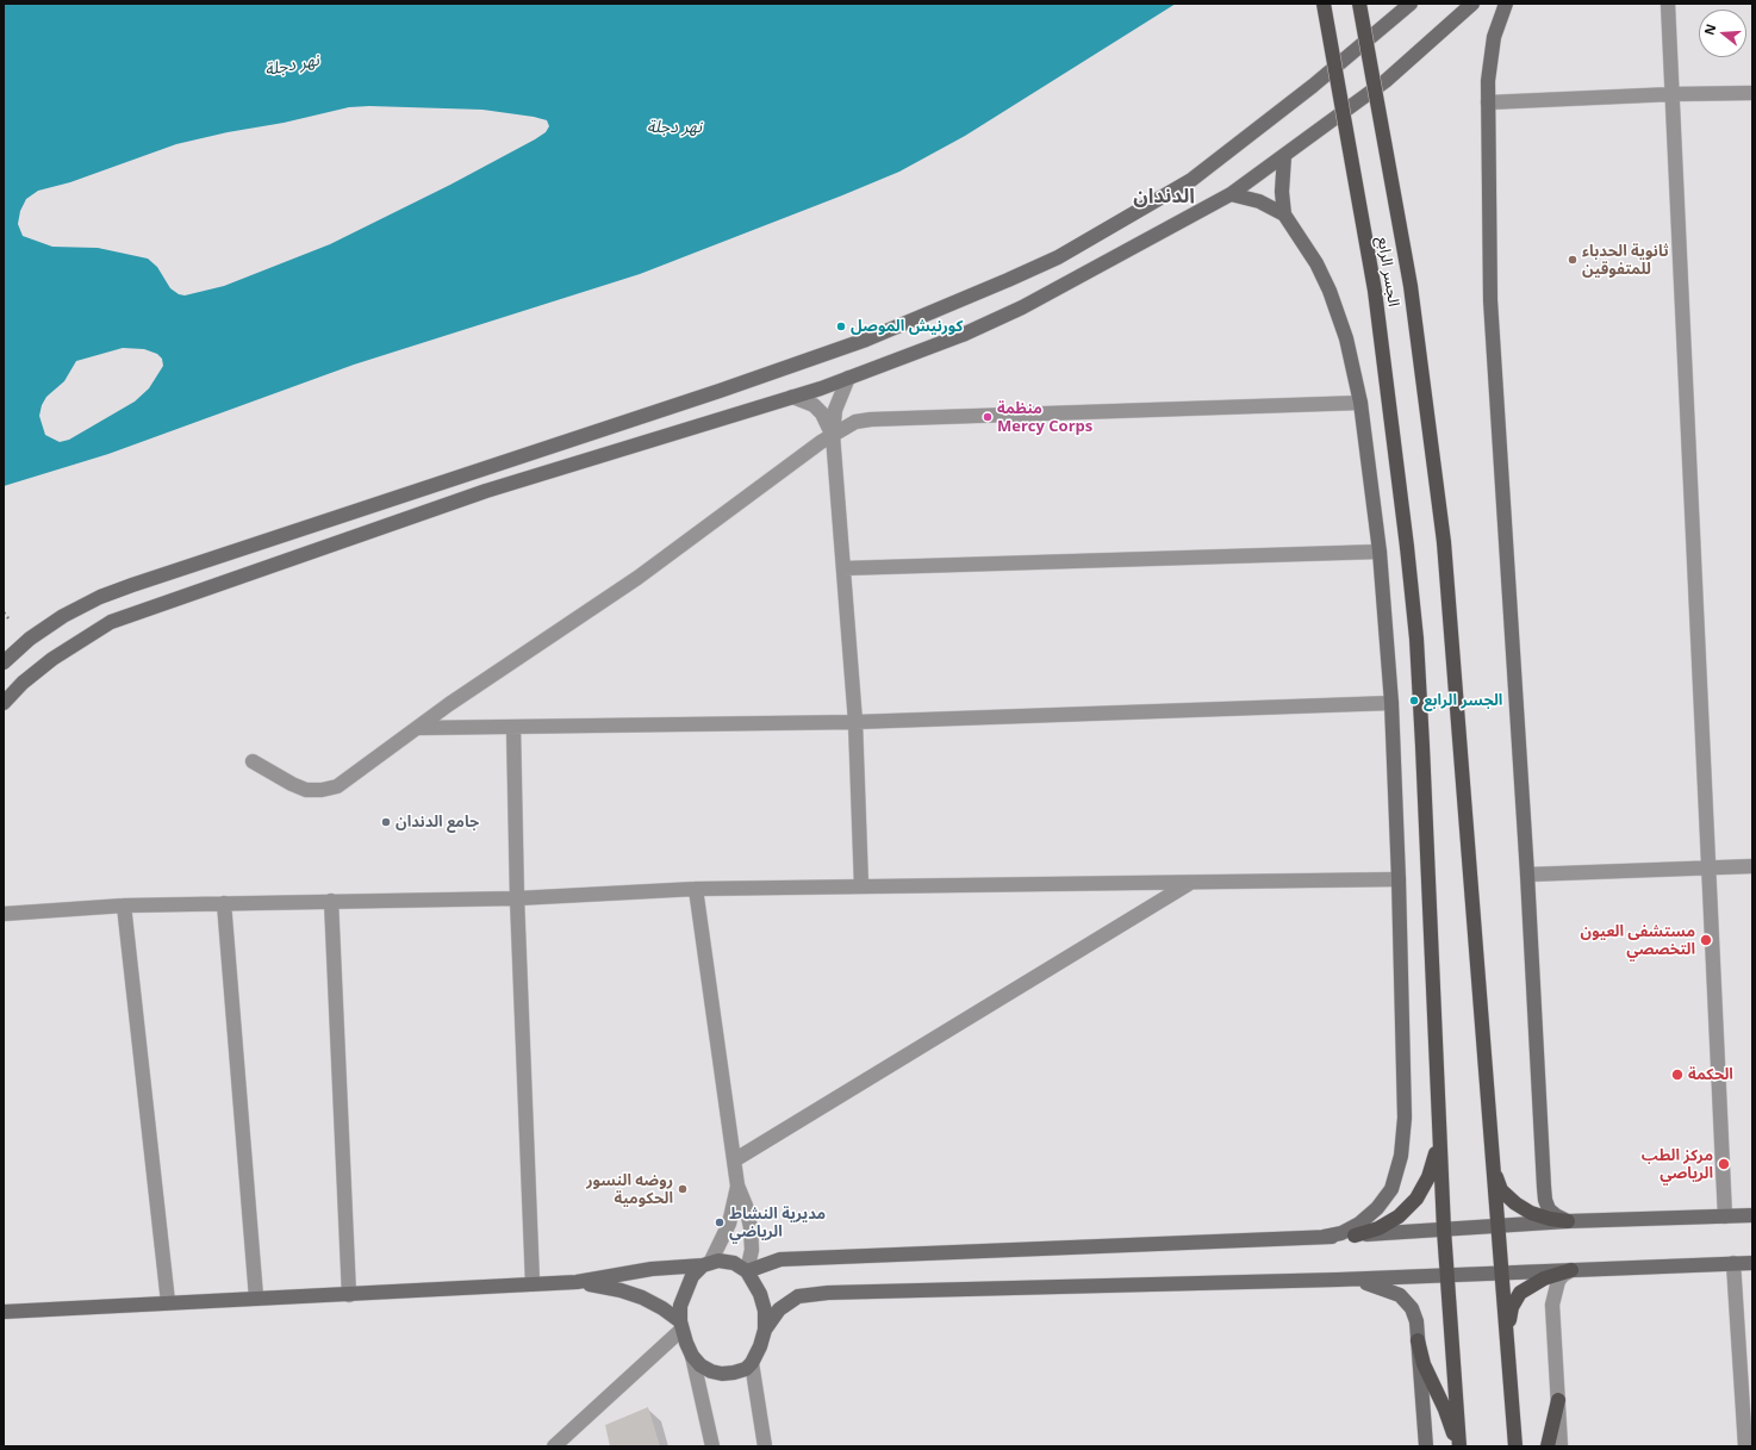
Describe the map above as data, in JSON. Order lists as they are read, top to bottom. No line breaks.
{"streets":{"main road":["الجسر الرابع"]},"districts":["الدندان"],"water":["نهر دجلة"],"places":["ثانوية الحدباء للمتفوقين","كورنيش الموصل","منظمة Mercy Corps","الجسر الرابع","جامع الدندان","مستشفى العيون التخصصي","الحكمة","مركز الطب الرياصي","روضه النسور الحكومية","مديرية النشاط الرياضي"],"north":"left"}
